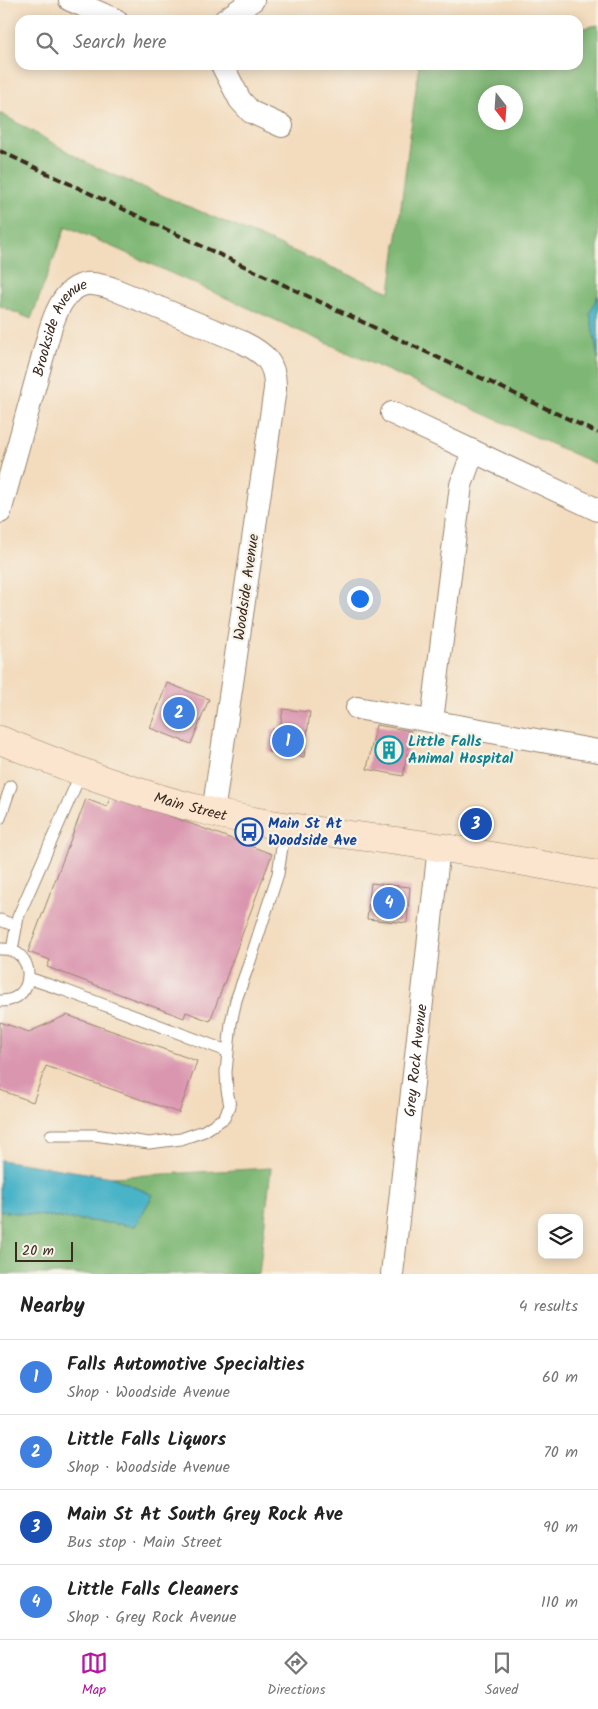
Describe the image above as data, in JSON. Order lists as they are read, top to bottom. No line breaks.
{"streets":{"main road":["Main Street"],"street":["Brookside Avenue","Woodside Avenue","Grey Rock Avenue"]},"crossings":[["Brookside Avenue","Woodside Avenue"],["Woodside Avenue","Main Street"],["Main Street","Grey Rock Avenue"]],"places":{"building":["Little Falls Animal Hospital"],"bus stop":["Main St At Woodside Ave"]},"scale_bar":"20 m","north":"bottom","page":{"search":"Search here","pins":["2","1","3","4"],"scale":"20 m","heading":["Nearby","4 results"],"list":[{"mark":"1","name":"Falls Automotive Specialties","note":"Shop · Woodside Avenue","value":"60 m"},{"mark":"2","name":"Little Falls Liquors","note":"Shop · Woodside Avenue","value":"70 m"},{"mark":"3","name":"Main St At South Grey Rock Ave","note":"Bus stop · Main Street","value":"90 m"},{"mark":"4","name":"Little Falls Cleaners","note":"Shop · Grey Rock Avenue","value":"110 m"}],"nav":["Map","Directions","Saved"]}}
